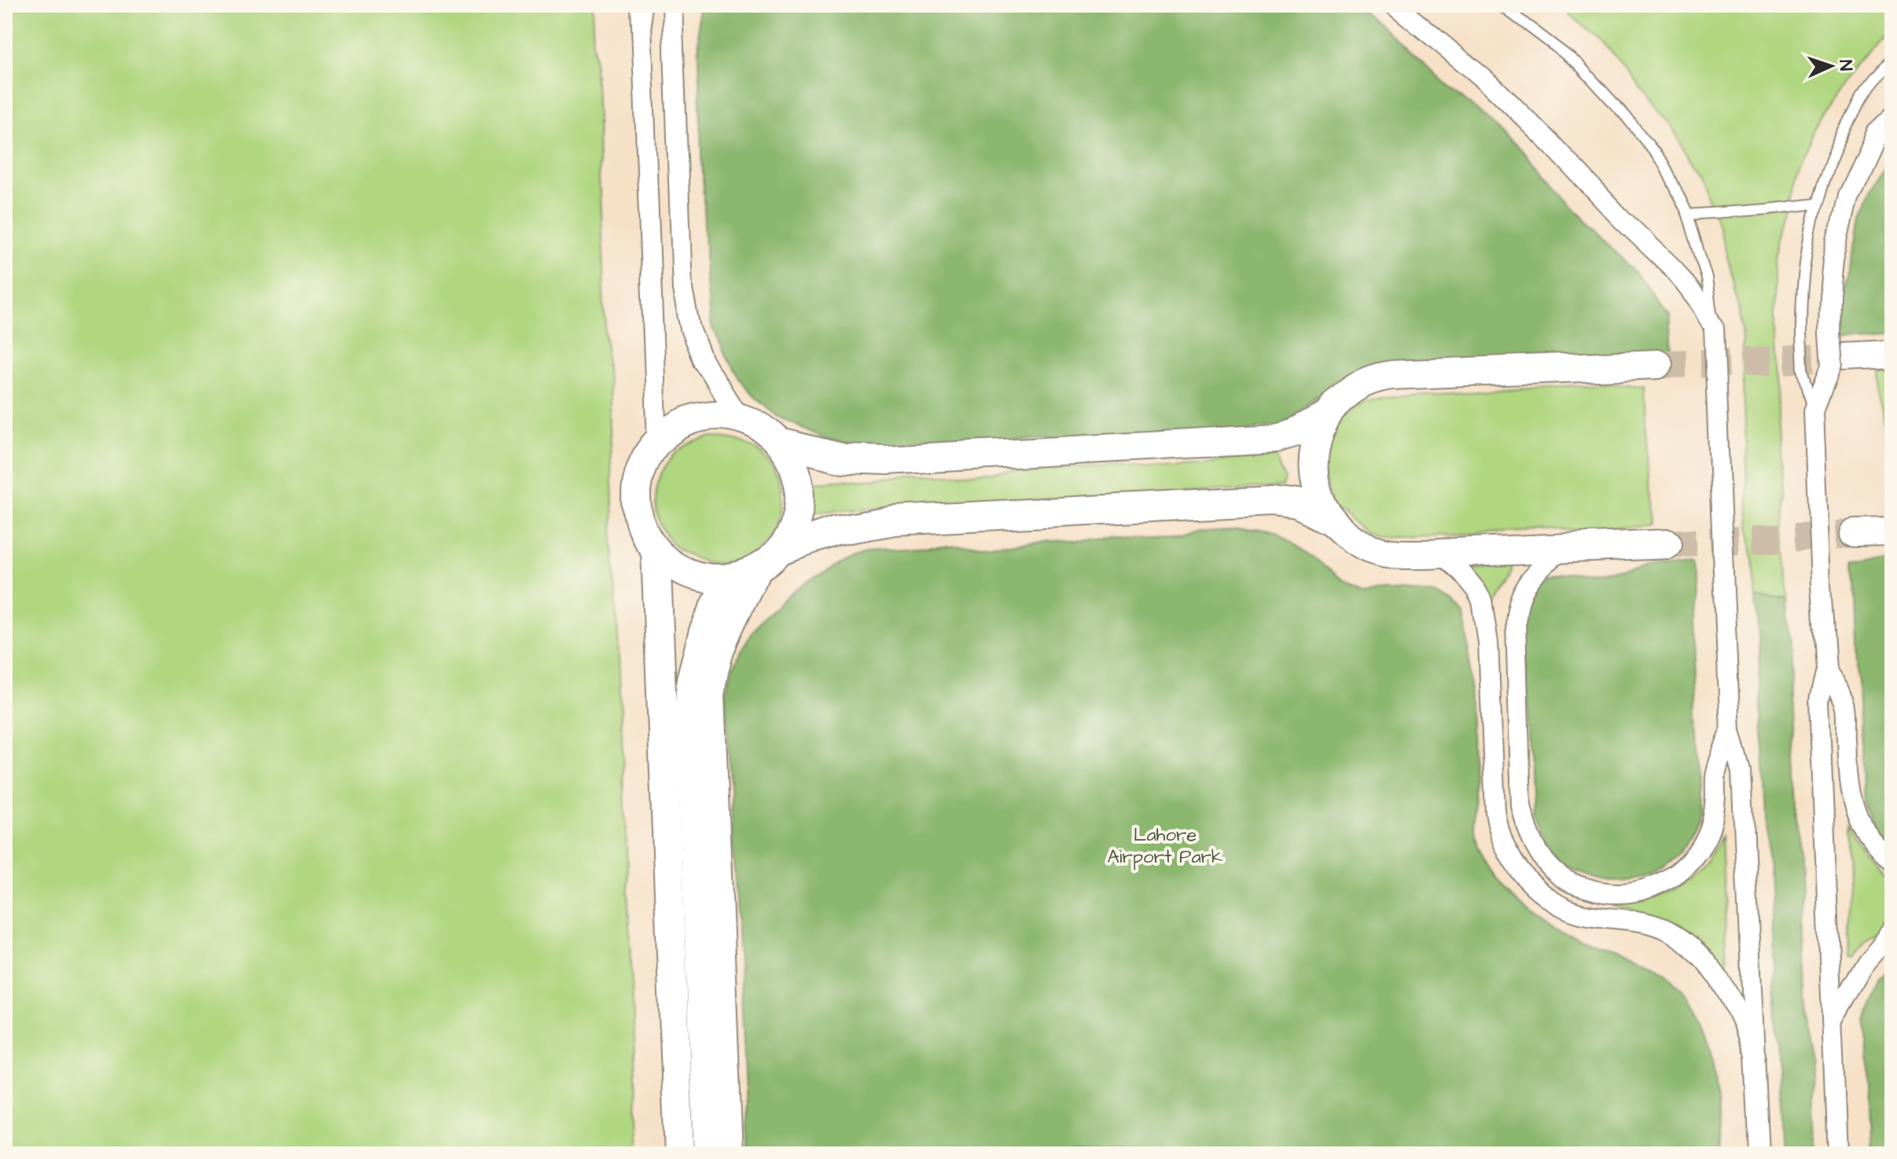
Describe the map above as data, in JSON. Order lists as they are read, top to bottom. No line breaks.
{"parks":["Lahore Airport Park"],"north":"right"}
